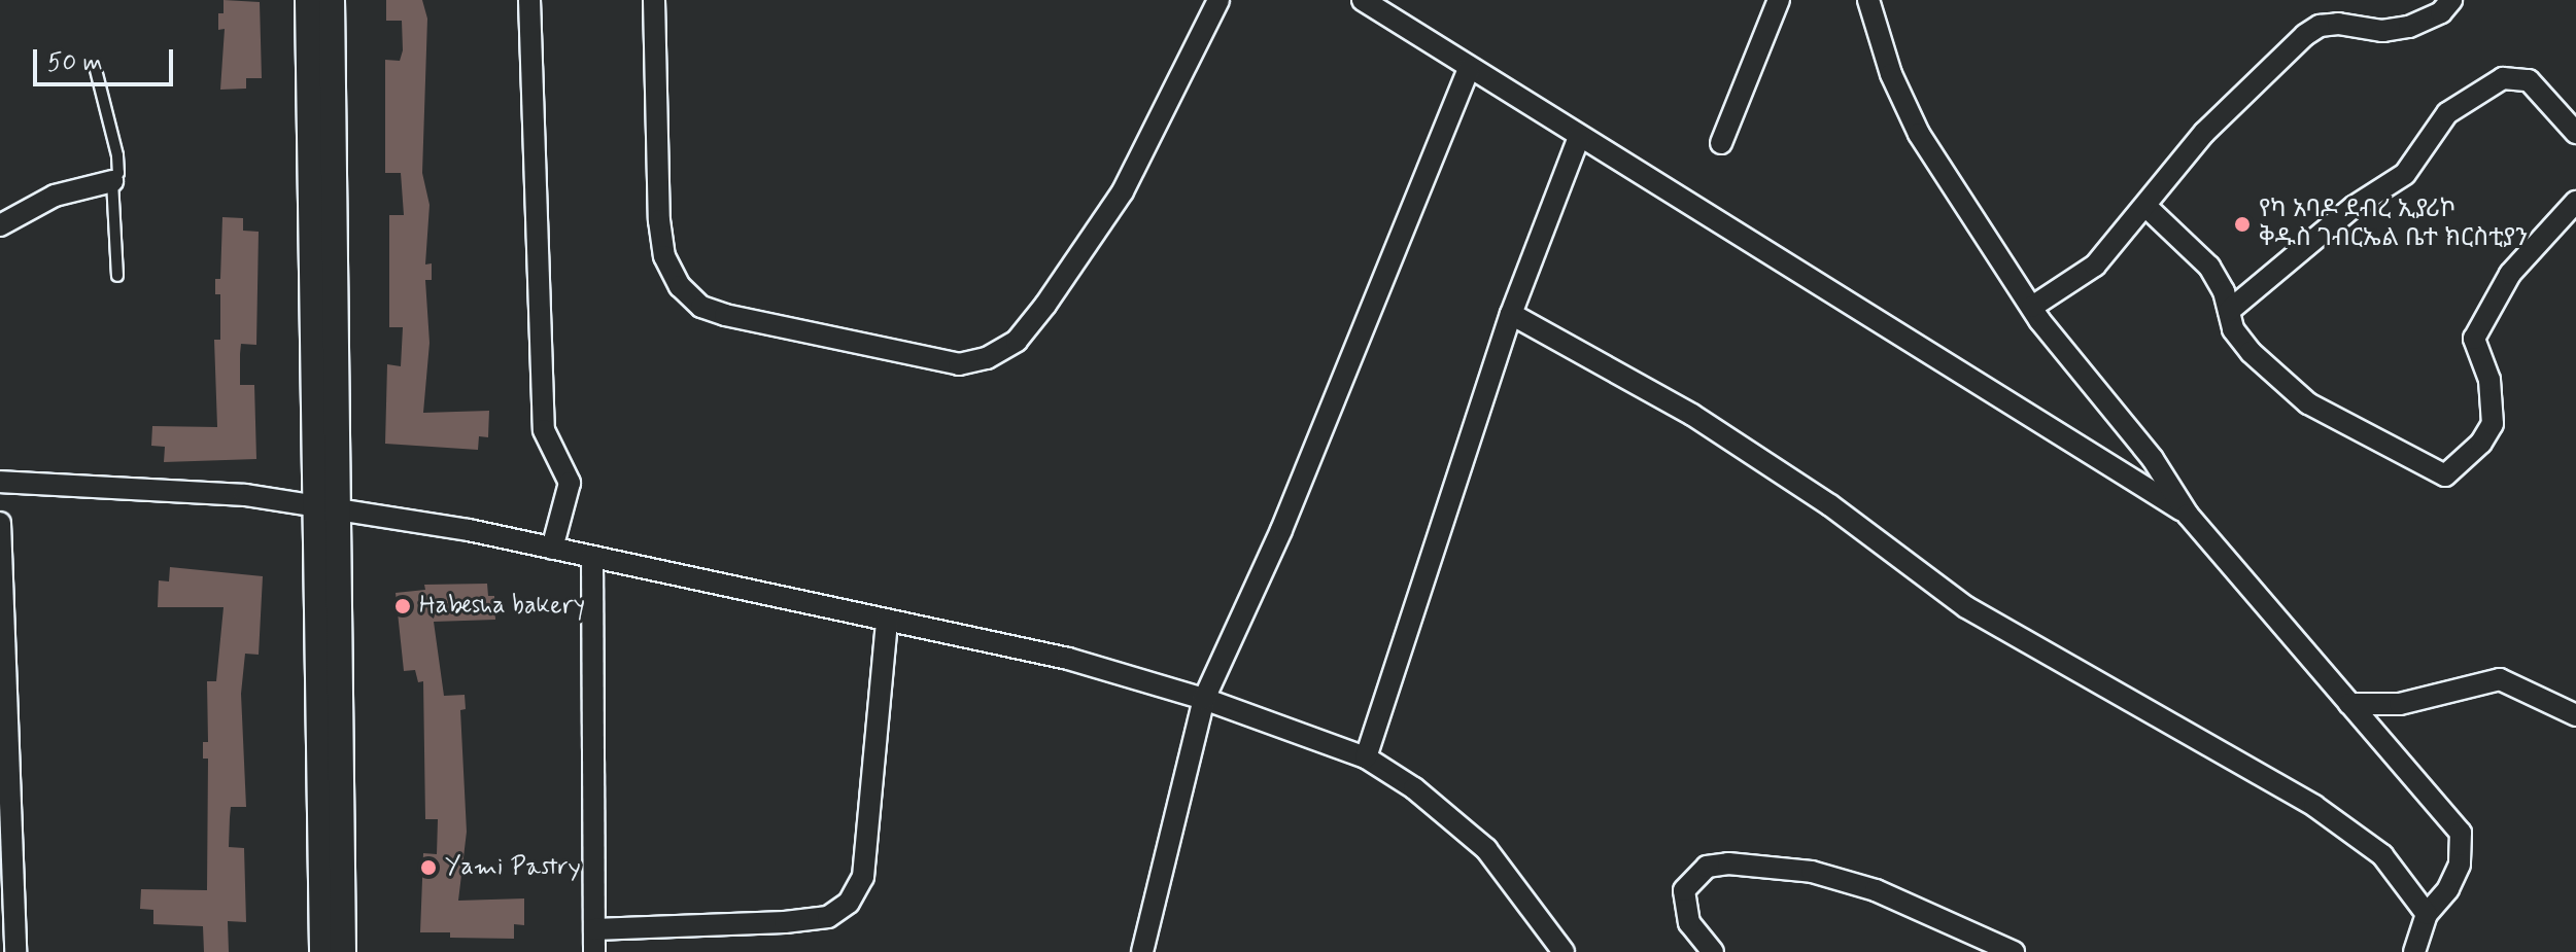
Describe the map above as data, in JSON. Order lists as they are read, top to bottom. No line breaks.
{"places":["የካ አባዶ ደብረ ኢያሪኮ ቅዱስ ገብርኤል ቤተ ክርስቲያን","Habesha bakery","Yami Pastry"],"scale_bar":"50 m"}
